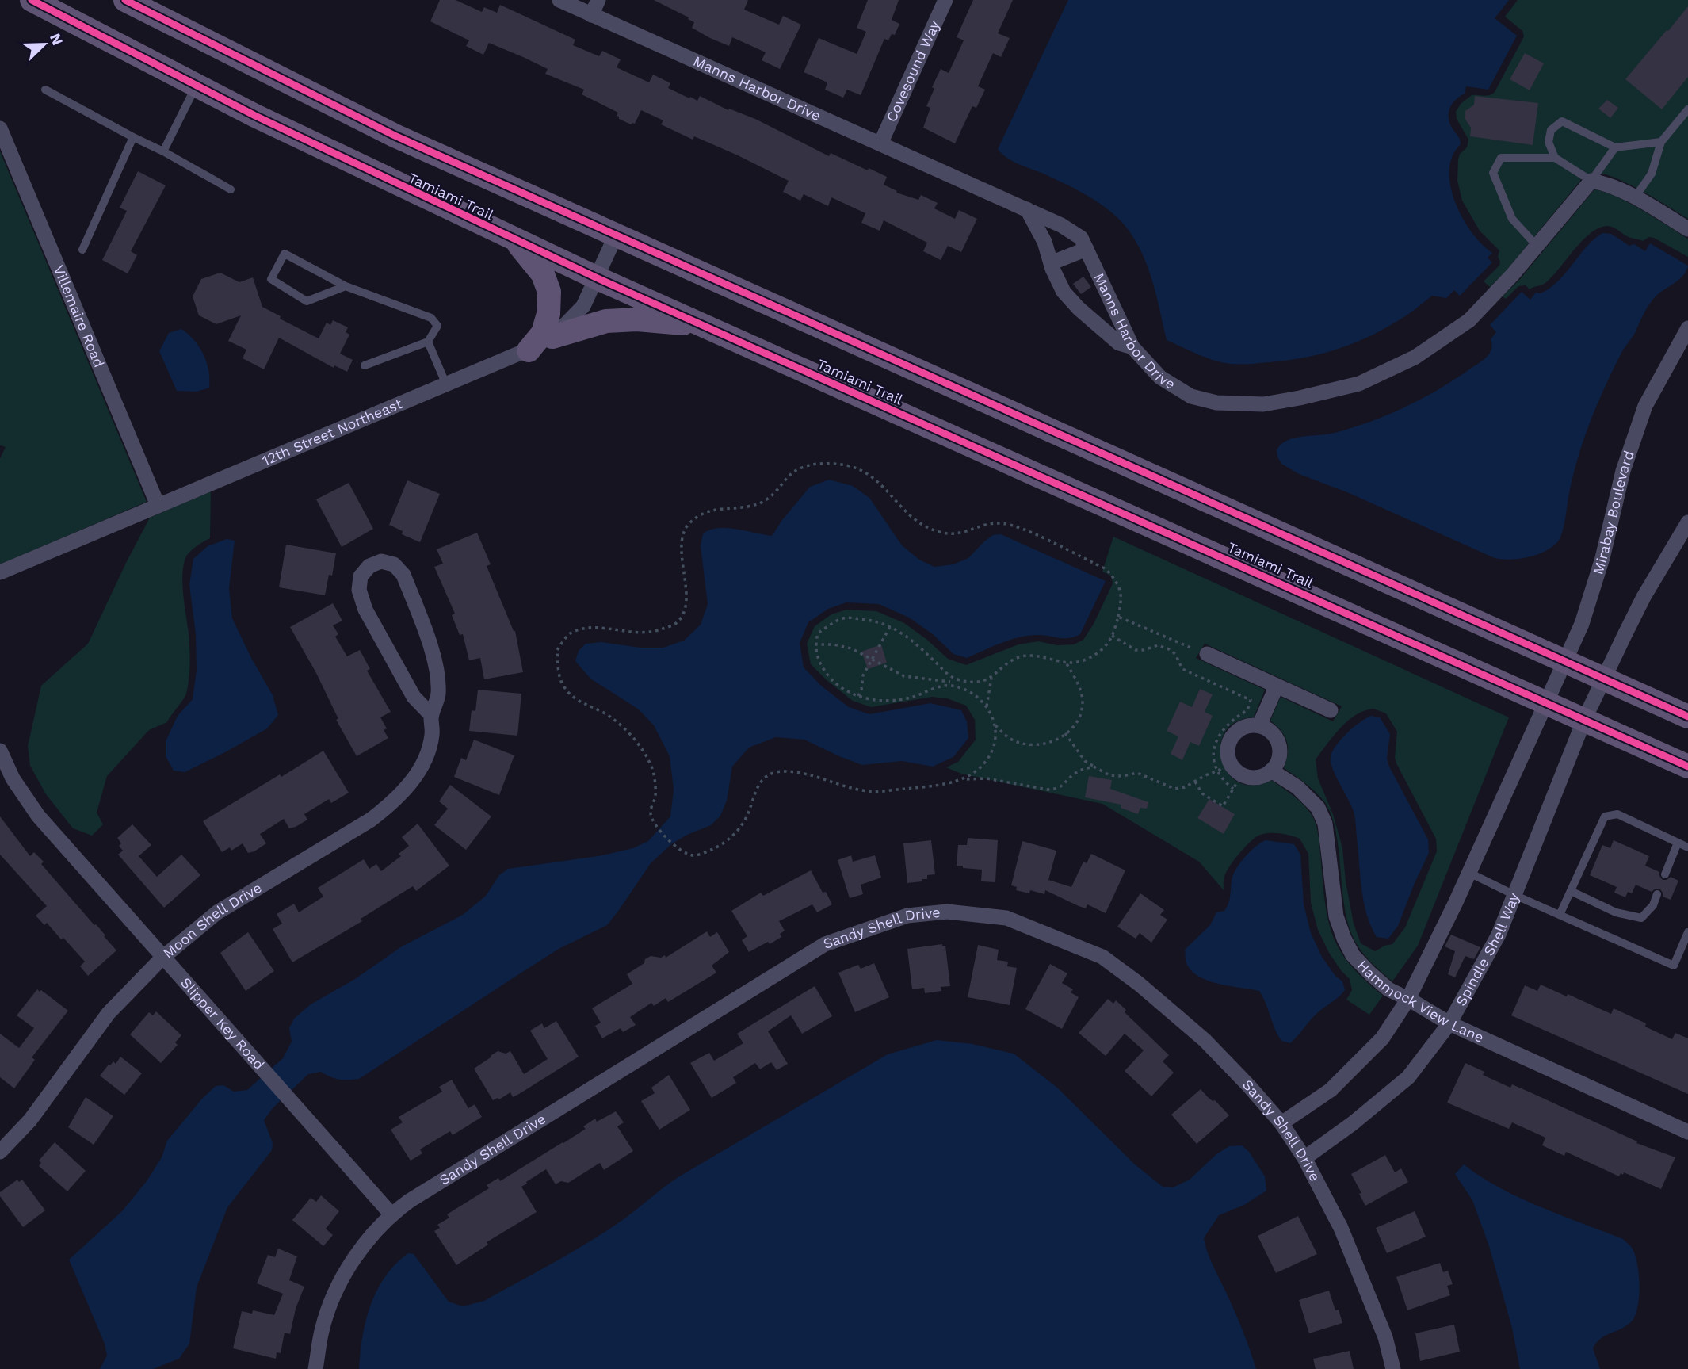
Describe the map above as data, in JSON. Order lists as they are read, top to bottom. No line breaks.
{"streets":{"main road":["Tamiami Trail"],"street":["Covesound Way","Manns Harbor Drive","Villemaire Road","12th Street Northeast","Mirabay Boulevard","Moon Shell Drive","Sandy Shell Drive","Spindle Shell Way","Hammock View Lane","Slipper Key Road"]},"crossings":[["Covesound Way","Manns Harbor Drive"],["Tamiami Trail","12th Street Northeast"],["Tamiami Trail","Mirabay Boulevard"],["Tamiami Trail","Spindle Shell Way"],["Villemaire Road","12th Street Northeast"],["Moon Shell Drive","Slipper Key Road"],["Sandy Shell Drive","Spindle Shell Way"],["Sandy Shell Drive","Slipper Key Road"],["Spindle Shell Way","Hammock View Lane"]],"north":"top right"}
